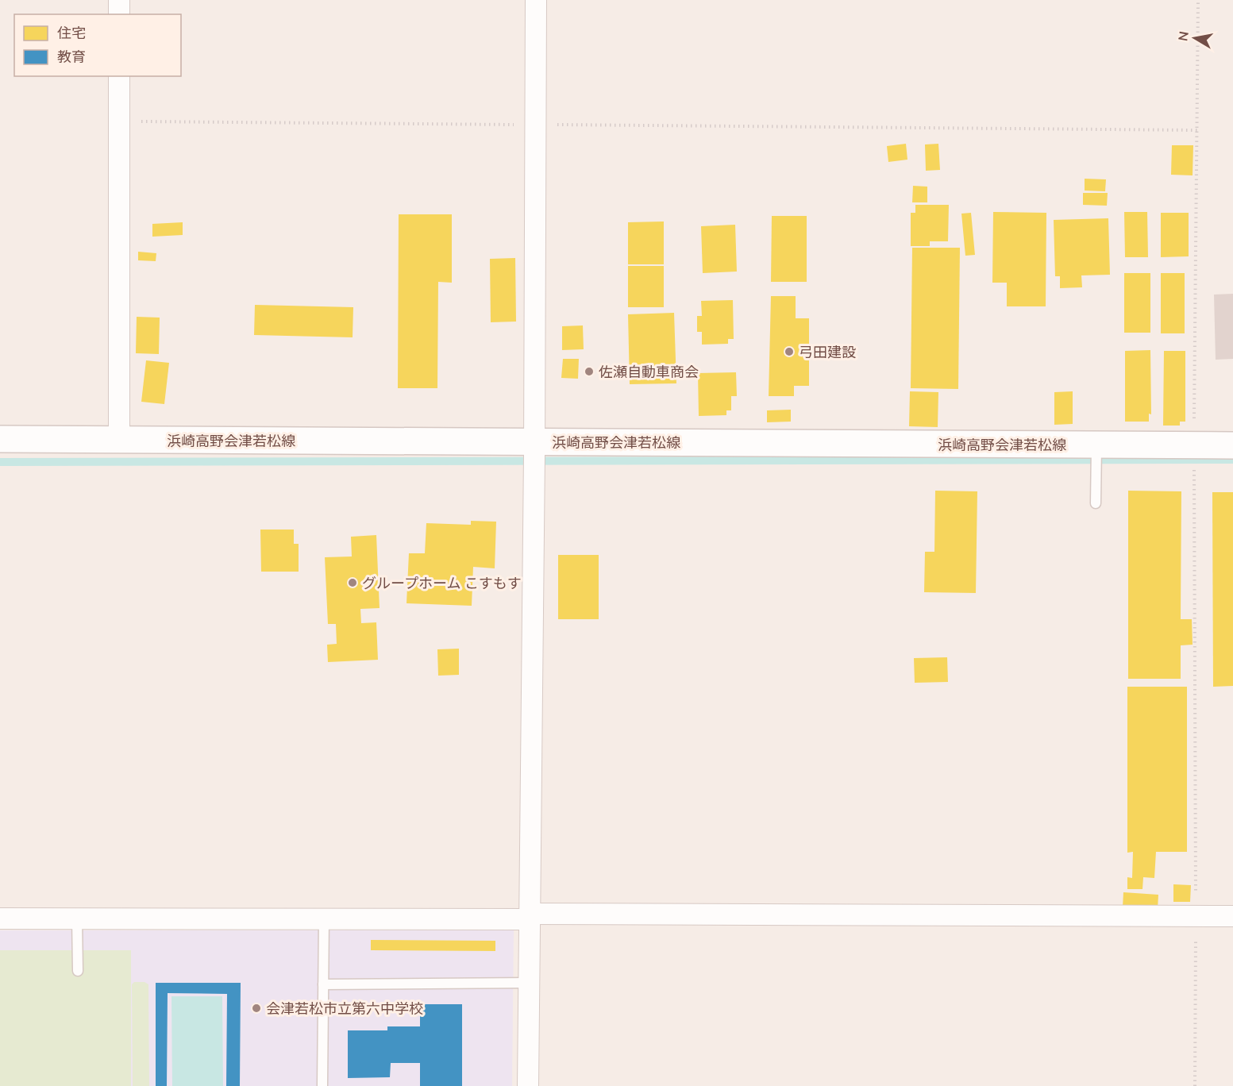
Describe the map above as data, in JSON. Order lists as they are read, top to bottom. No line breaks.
{"streets":{"main road":["浜崎高野会津若松線"]},"places":["弓田建設","佐瀬自動車商会","グループホーム こすもす","会津若松市立第六中学校"],"legend":["住宅","教育"],"north":"left"}
